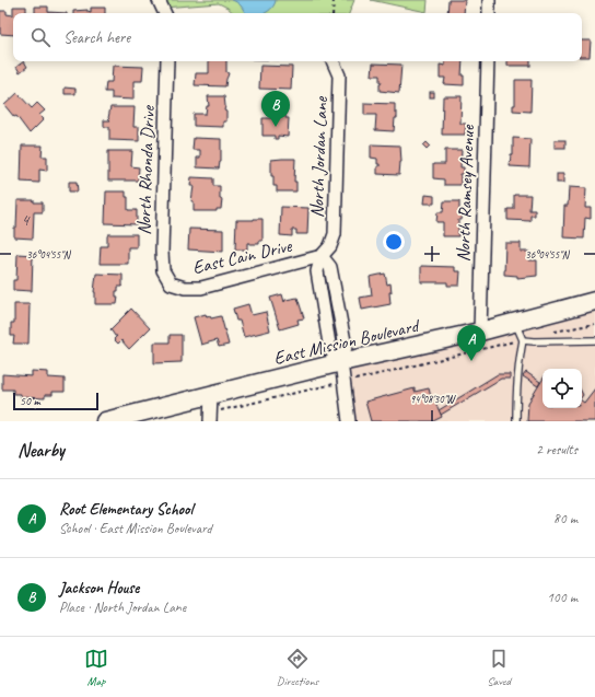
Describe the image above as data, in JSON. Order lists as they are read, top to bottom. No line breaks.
{"streets":{"main road":["East Mission Boulevard"],"street":["North Jordan Lane","North Rhonda Drive","North Ramsey Avenue","East Cain Drive"]},"crossings":[["North Jordan Lane","East Cain Drive"],["North Rhonda Drive","East Cain Drive"],["North Ramsey Avenue","East Mission Boulevard"]],"house_numbers":["4"],"scale_bar":"50 m","page":{"search":"Search here","pins":["B","A"],"scale":"50 m","heading":["Nearby","2 results"],"list":[{"mark":"A","name":"Root Elementary School","note":"School · East Mission Boulevard","value":"80 m"},{"mark":"B","name":"Jackson House","note":"Place · North Jordan Lane","value":"100 m"}],"nav":["Map","Directions","Saved"]},"coordinates":["36°04'55\"N","94°08'30\"W"]}
